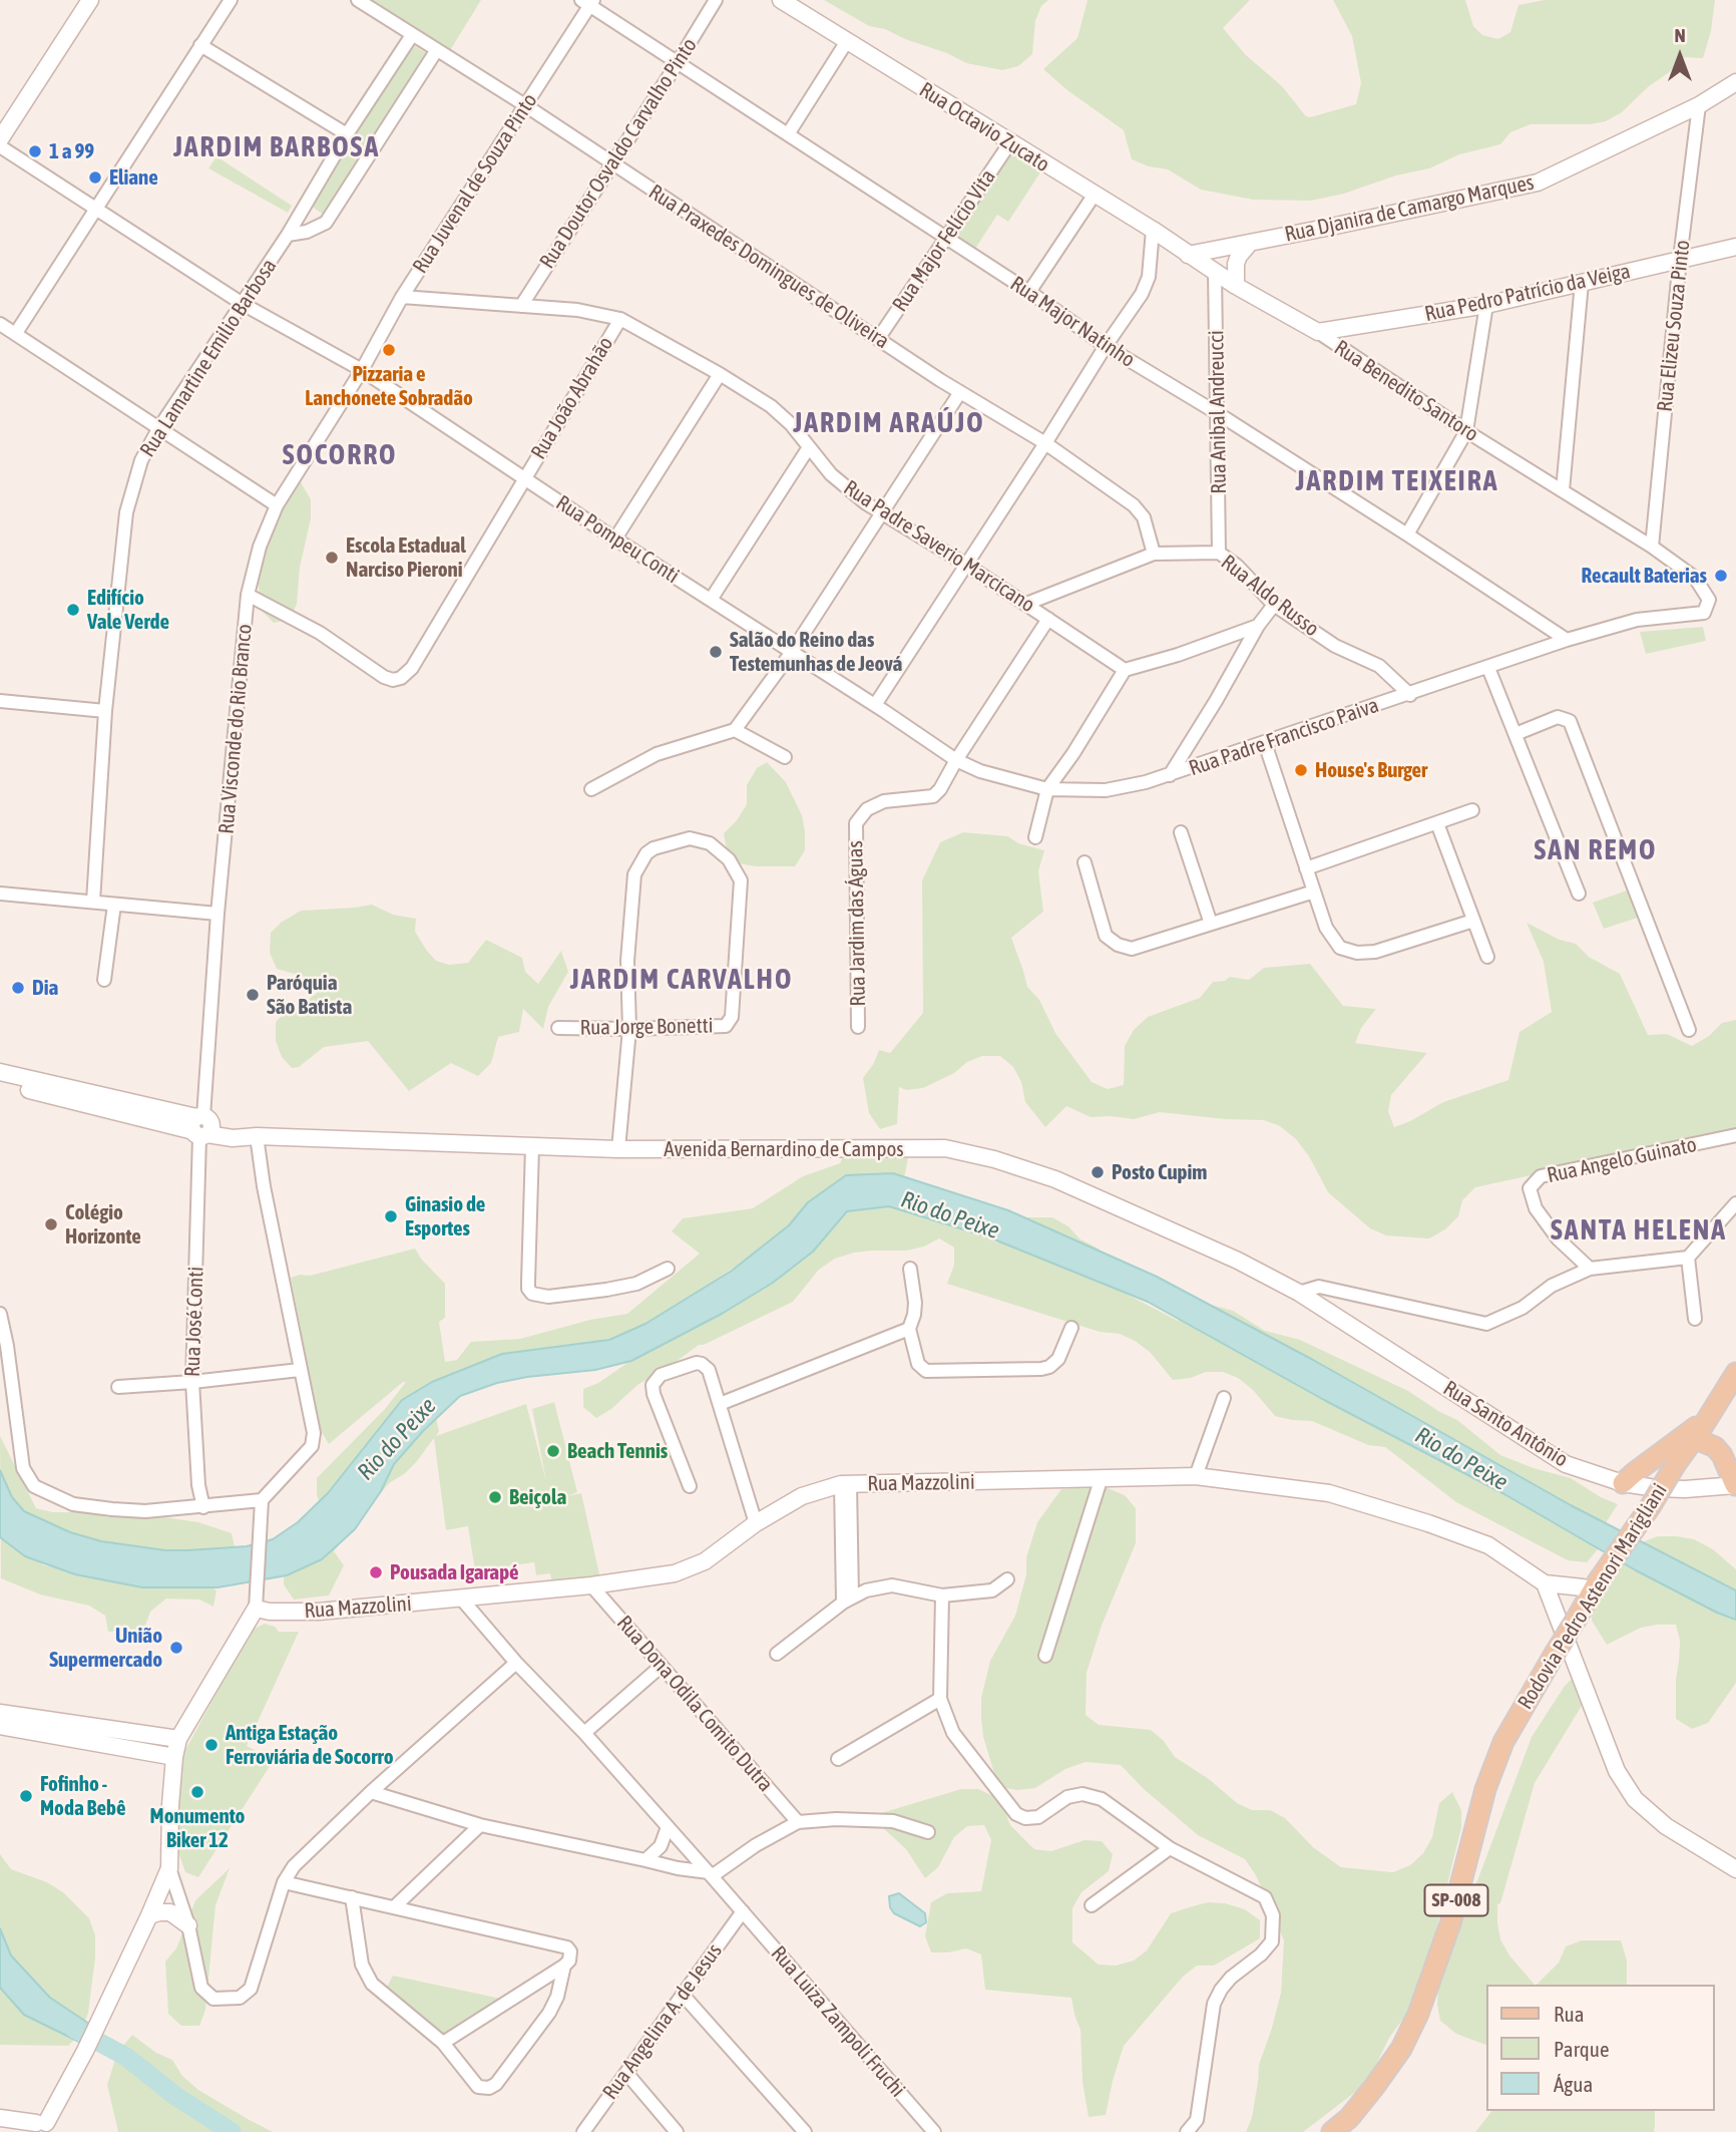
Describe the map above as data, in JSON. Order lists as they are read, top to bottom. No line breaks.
{"streets":{"main road":["Rodovia Pedro Astenori Marigliani","SP-008"],"street":["Rua Octavio Zucato","Rua Doutor Osvaldo Carvalho Pinto","Rua Juvenal de Souza Pinto","Rua Djanira de Camargo Marques","Rua Major Felício Vita","Rua Praxedes Domingues de Oliveira","Rua Pedro Patrício da Veiga","Rua Major Natinho","Rua Elizeu Souza Pinto","Rua Lamartine Emilio Barbosa","Rua Benedito Santoro","Rua João Abrahão","Rua Anibal Andreucci","Rua Pompeu Conti","Rua Padre Saverio Marcicano","Rua Aldo Russo","Rua Visconde do Rio Branco","Rua Padre Francisco Paiva","Rua Jardim das Águas","Rua Jorge Bonetti","Avenida Bernardino de Campos","Rua Angelo Guinato","Rua José Conti","Rua Santo Antônio","Rua Mazzolini","Rua Dona Odila Comito Dutra","Rua Angelina A. de Jesus","Rua Luiza Zampoli Fruchi"]},"crossings":[["Rua Octavio Zucato","Rua Djanira de Camargo Marques"],["Rua Octavio Zucato","Rua Major Felício Vita"],["Rua Octavio Zucato","Rua Benedito Santoro"],["Rua Doutor Osvaldo Carvalho Pinto","Rua Praxedes Domingues de Oliveira"],["Rua Doutor Osvaldo Carvalho Pinto","Rua Major Natinho"],["Rua Doutor Osvaldo Carvalho Pinto","Rua Padre Saverio Marcicano"],["Rua Juvenal de Souza Pinto","Rua Praxedes Domingues de Oliveira"],["Rua Juvenal de Souza Pinto","Rua Major Natinho"],["Rua Juvenal de Souza Pinto","Rua Pompeu Conti"],["Rua Juvenal de Souza Pinto","Rua Padre Saverio Marcicano"],["Rua Juvenal de Souza Pinto","Rua Visconde do Rio Branco"],["Rua Djanira de Camargo Marques","Rua Elizeu Souza Pinto"],["Rua Djanira de Camargo Marques","Rua Benedito Santoro"],["Rua Major Felício Vita","Rua Praxedes Domingues de Oliveira"],["Rua Major Felício Vita","Rua Major Natinho"],["Rua Praxedes Domingues de Oliveira","Rua Lamartine Emilio Barbosa"],["Rua Praxedes Domingues de Oliveira","Rua Aldo Russo"],["Rua Pedro Patrício da Veiga","Rua Elizeu Souza Pinto"],["Rua Pedro Patrício da Veiga","Rua Benedito Santoro"],["Rua Major Natinho","Rua Anibal Andreucci"],["Rua Major Natinho","Rua Padre Francisco Paiva"],["Rua Elizeu Souza Pinto","Rua Benedito Santoro"],["Rua Lamartine Emilio Barbosa","Rua Pompeu Conti"],["Rua Benedito Santoro","Rua Anibal Andreucci"],["Rua Benedito Santoro","Rua Padre Francisco Paiva"],["Rua João Abrahão","Rua Pompeu Conti"],["Rua João Abrahão","Rua Padre Saverio Marcicano"],["Rua João Abrahão","Rua Visconde do Rio Branco"],["Rua Anibal Andreucci","Rua Aldo Russo"],["Rua Pompeu Conti","Rua Visconde do Rio Branco"],["Rua Pompeu Conti","Rua Padre Francisco Paiva"],["Rua Aldo Russo","Rua Padre Francisco Paiva"],["Rua Visconde do Rio Branco","Avenida Bernardino de Campos"],["Rua Visconde do Rio Branco","Rua José Conti"],["Rua Padre Francisco Paiva","Rua Jardim das Águas"],["Avenida Bernardino de Campos","Rua José Conti"],["Avenida Bernardino de Campos","Rua Santo Antônio"],["Rua Mazzolini","Rodovia Pedro Astenori Marigliani"],["Rua Mazzolini","Rua Dona Odila Comito Dutra"],["Rua Mazzolini","Rua Luiza Zampoli Fruchi"],["Rua Angelina A. de Jesus","Rua Luiza Zampoli Fruchi"]],"districts":["JARDIM BARBOSA","JARDIM ARAÚJO","SOCORRO","JARDIM TEIXEIRA","SAN REMO","JARDIM CARVALHO","SANTA HELENA"],"water":["Rio do Peixe"],"places":["1 a 99","Eliane","Pizzaria e Lanchonete Sobradão","Escola Estadual Narciso Pieroni","Recault Baterias","Edifício Vale Verde","Salão do Reino das Testemunhas de Jeová","House's Burger","Dia","Paróquia São Batista","Posto Cupim","Ginasio de Esportes","Colégio Horizonte","Beach Tennis","Beiçola","Pousada Igarapé","União Supermercado","Antiga Estação Ferroviária de Socorro","Monumento Biker 12","Fofinho - Moda Bebê"],"legend":["Rua","Parque","Água"],"north":"top"}
